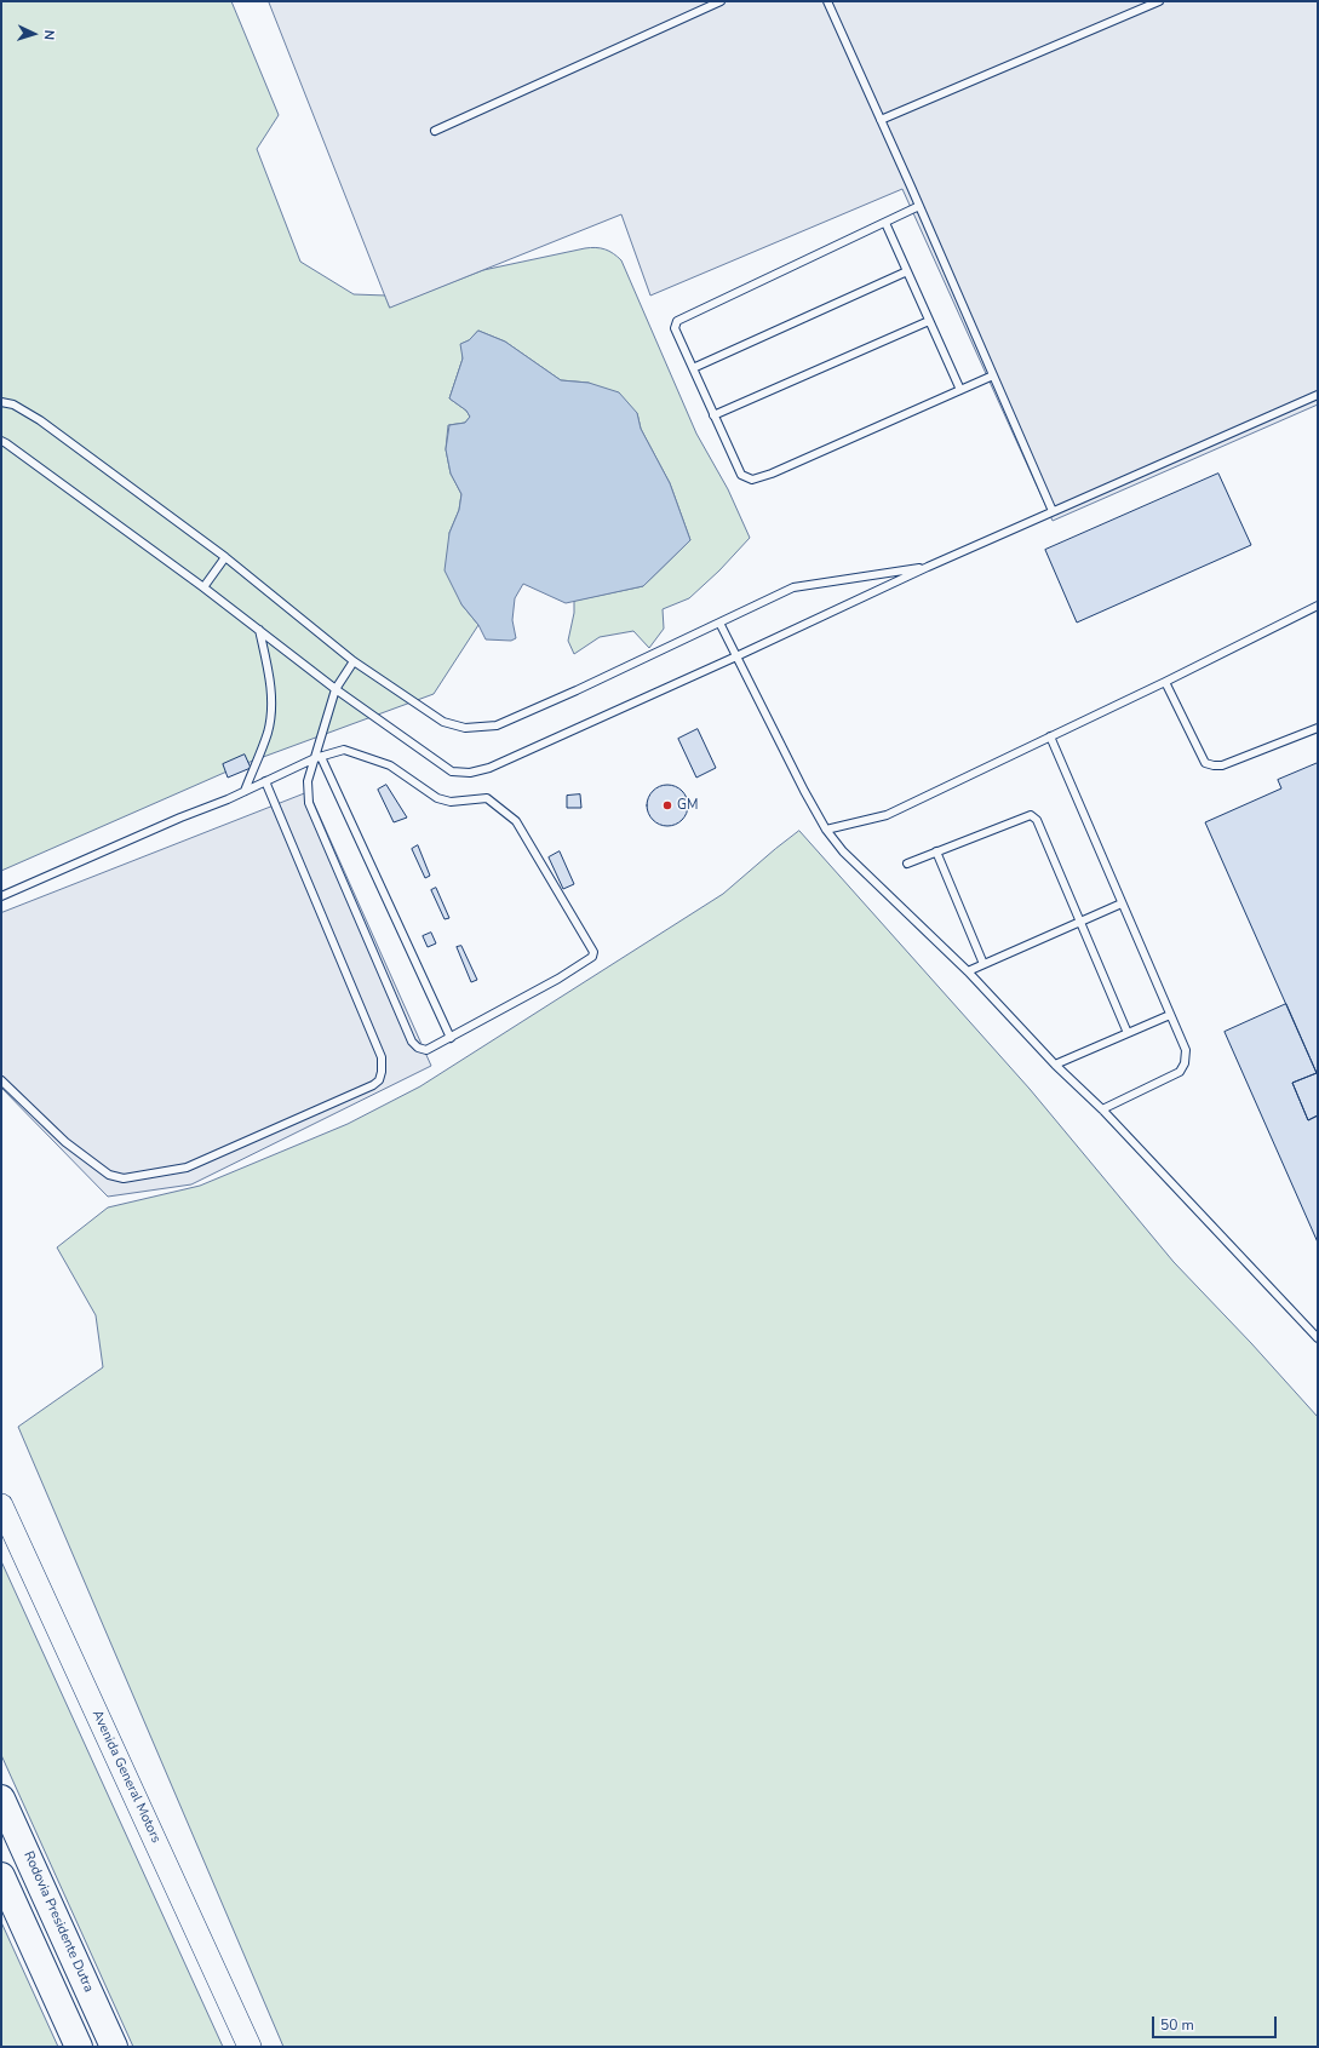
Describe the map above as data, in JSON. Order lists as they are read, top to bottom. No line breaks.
{"streets":{"highway":["Rodovia Presidente Dutra"],"main road":["Avenida General Motors"]},"places":["GM"],"scale_bar":"50 m","north":"right"}
